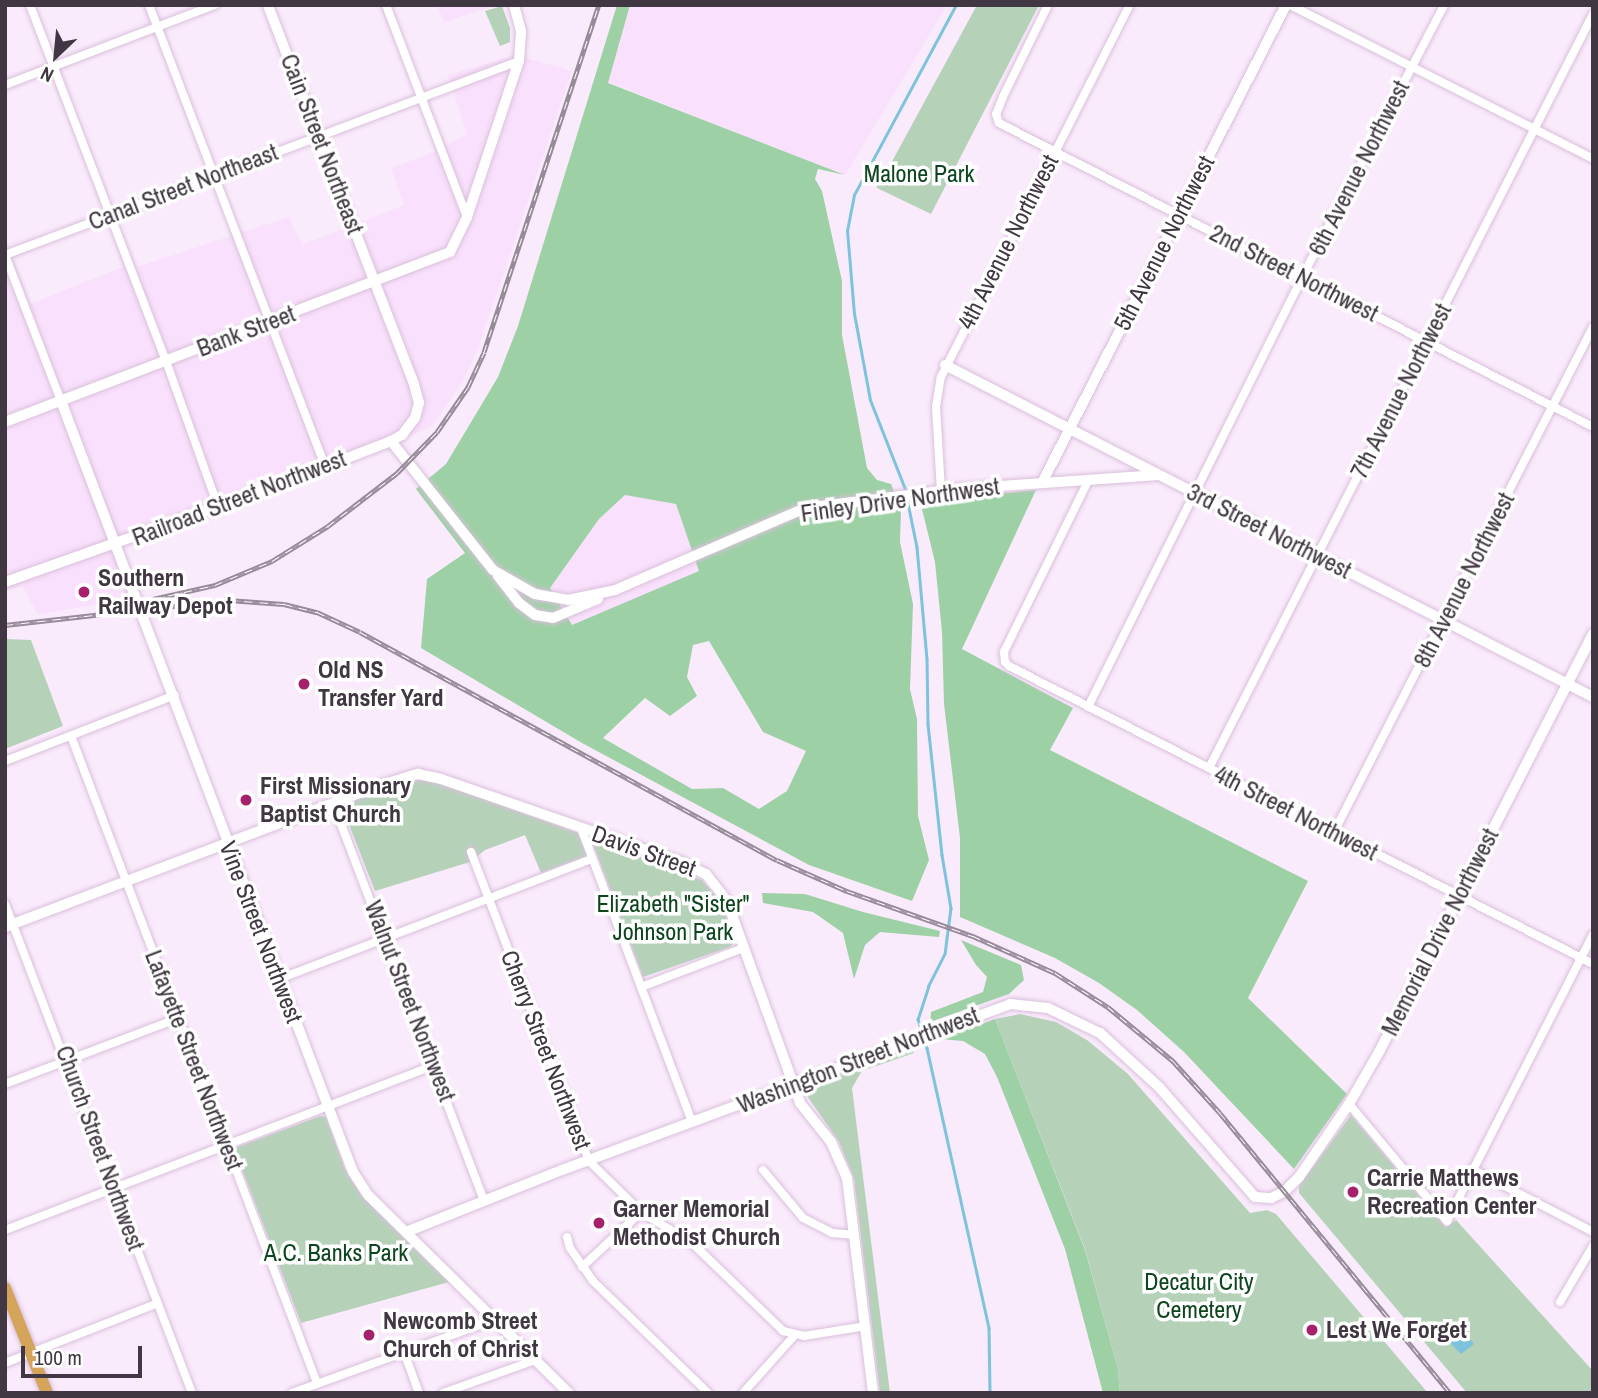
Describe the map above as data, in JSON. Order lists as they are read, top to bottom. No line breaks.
{"streets":{"street":["Cain Street Northeast","6th Avenue Northwest","Canal Street Northeast","4th Avenue Northwest","5th Avenue Northwest","2nd Street Northwest","Bank Street","7th Avenue Northwest","Railroad Street Northwest","Finley Drive Northwest","3rd Street Northwest","8th Avenue Northwest","4th Street Northwest","Davis Street","Vine Street Northwest","Memorial Drive Northwest","Walnut Street Northwest","Cherry Street Northwest","Lafayette Street Northwest","Washington Street Northwest","Church Street Northwest"]},"crossings":[["Cain Street Northeast","Canal Street Northeast"],["Cain Street Northeast","Bank Street"],["Cain Street Northeast","Railroad Street Northwest"],["6th Avenue Northwest","2nd Street Northwest"],["6th Avenue Northwest","3rd Street Northwest"],["6th Avenue Northwest","4th Street Northwest"],["Canal Street Northeast","Bank Street"],["4th Avenue Northwest","2nd Street Northwest"],["4th Avenue Northwest","Finley Drive Northwest"],["4th Avenue Northwest","3rd Street Northwest"],["5th Avenue Northwest","2nd Street Northwest"],["5th Avenue Northwest","Finley Drive Northwest"],["5th Avenue Northwest","3rd Street Northwest"],["2nd Street Northwest","7th Avenue Northwest"],["2nd Street Northwest","8th Avenue Northwest"],["Bank Street","Vine Street Northwest"],["7th Avenue Northwest","3rd Street Northwest"],["7th Avenue Northwest","4th Street Northwest"],["Railroad Street Northwest","Finley Drive Northwest"],["Railroad Street Northwest","Vine Street Northwest"],["Finley Drive Northwest","3rd Street Northwest"],["Finley Drive Northwest","4th Street Northwest"],["3rd Street Northwest","8th Avenue Northwest"],["3rd Street Northwest","Memorial Drive Northwest"],["8th Avenue Northwest","4th Street Northwest"],["4th Street Northwest","Memorial Drive Northwest"],["Davis Street","Vine Street Northwest"],["Davis Street","Walnut Street Northwest"],["Davis Street","Lafayette Street Northwest"],["Davis Street","Washington Street Northwest"],["Davis Street","Church Street Northwest"],["Vine Street Northwest","Washington Street Northwest"],["Memorial Drive Northwest","Washington Street Northwest"],["Walnut Street Northwest","Washington Street Northwest"],["Cherry Street Northwest","Washington Street Northwest"]],"parks":["Malone Park","Elizabeth \"Sister\" Johnson Park","A.C. Banks Park","Decatur City Cemetery"],"places":["Southern Railway Depot","Old NS Transfer Yard","First Missionary Baptist Church","Carrie Matthews Recreation Center","Garner Memorial Methodist Church","Lest We Forget","Newcomb Street Church of Christ"],"scale_bar":"100 m","north":"bottom left"}
